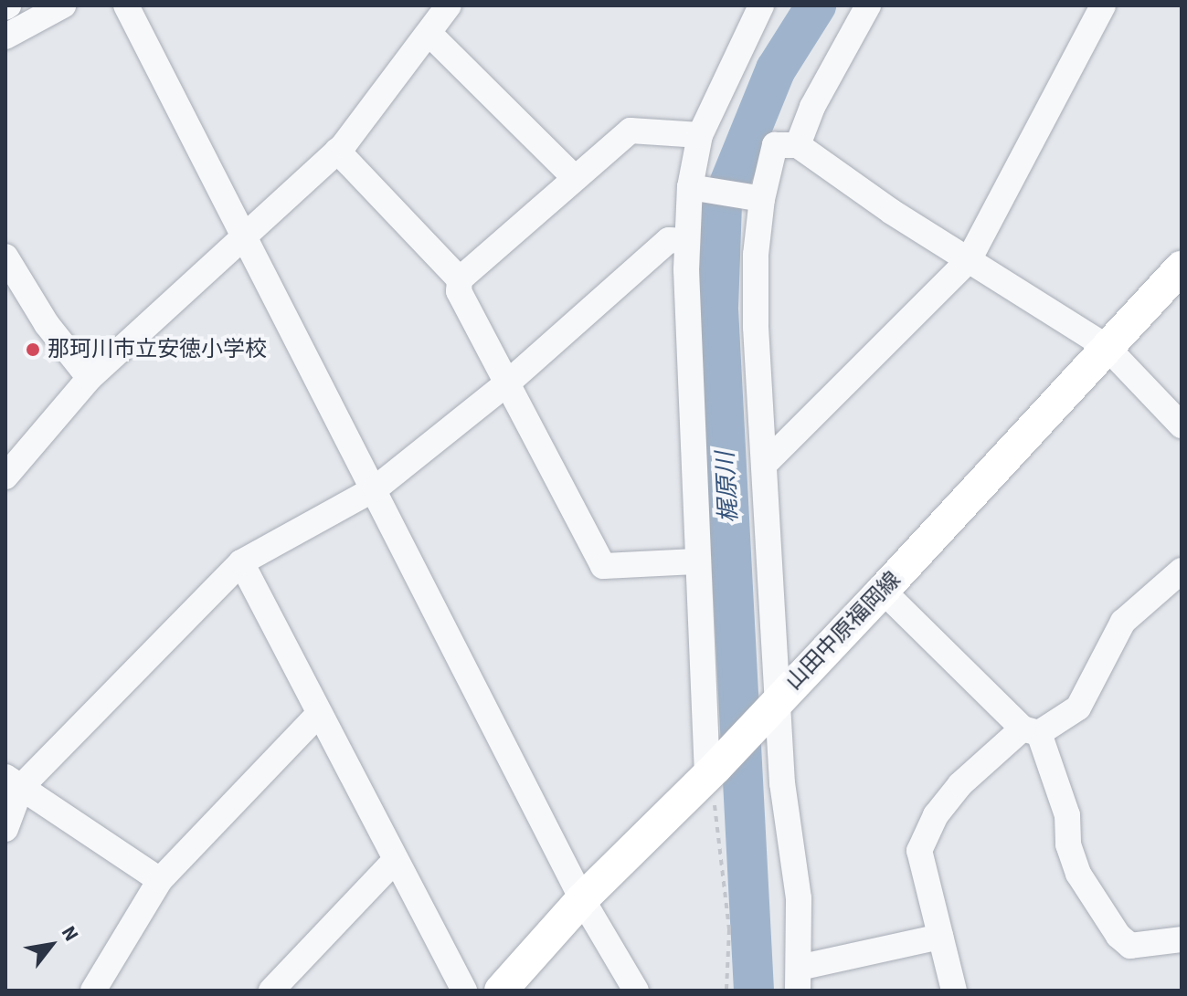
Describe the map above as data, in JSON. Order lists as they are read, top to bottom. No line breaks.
{"streets":{"main road":["山田中原福岡線"]},"water":["梶原川"],"places":["那珂川市立安徳小学校"],"north":"top right"}
